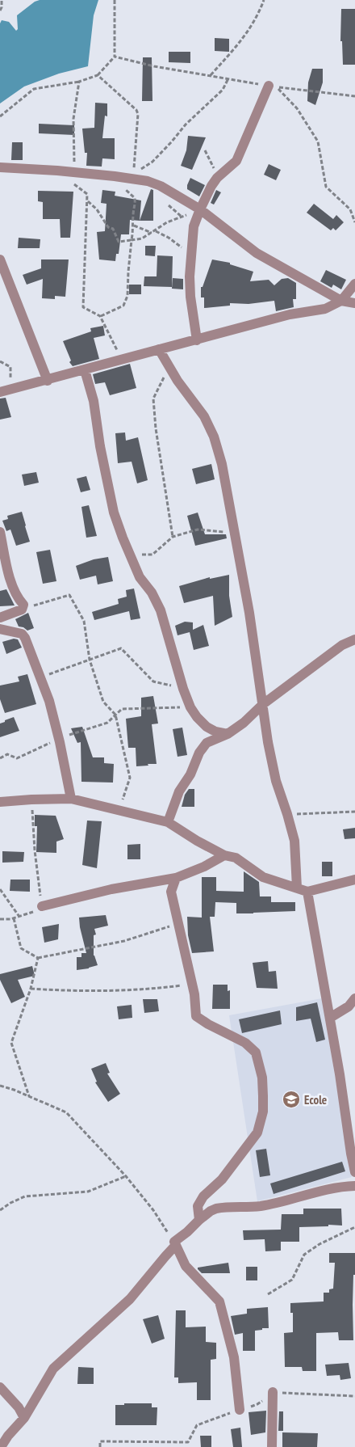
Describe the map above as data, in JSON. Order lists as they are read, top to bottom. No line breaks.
{"places":{"school or university":["Ecole"]}}
